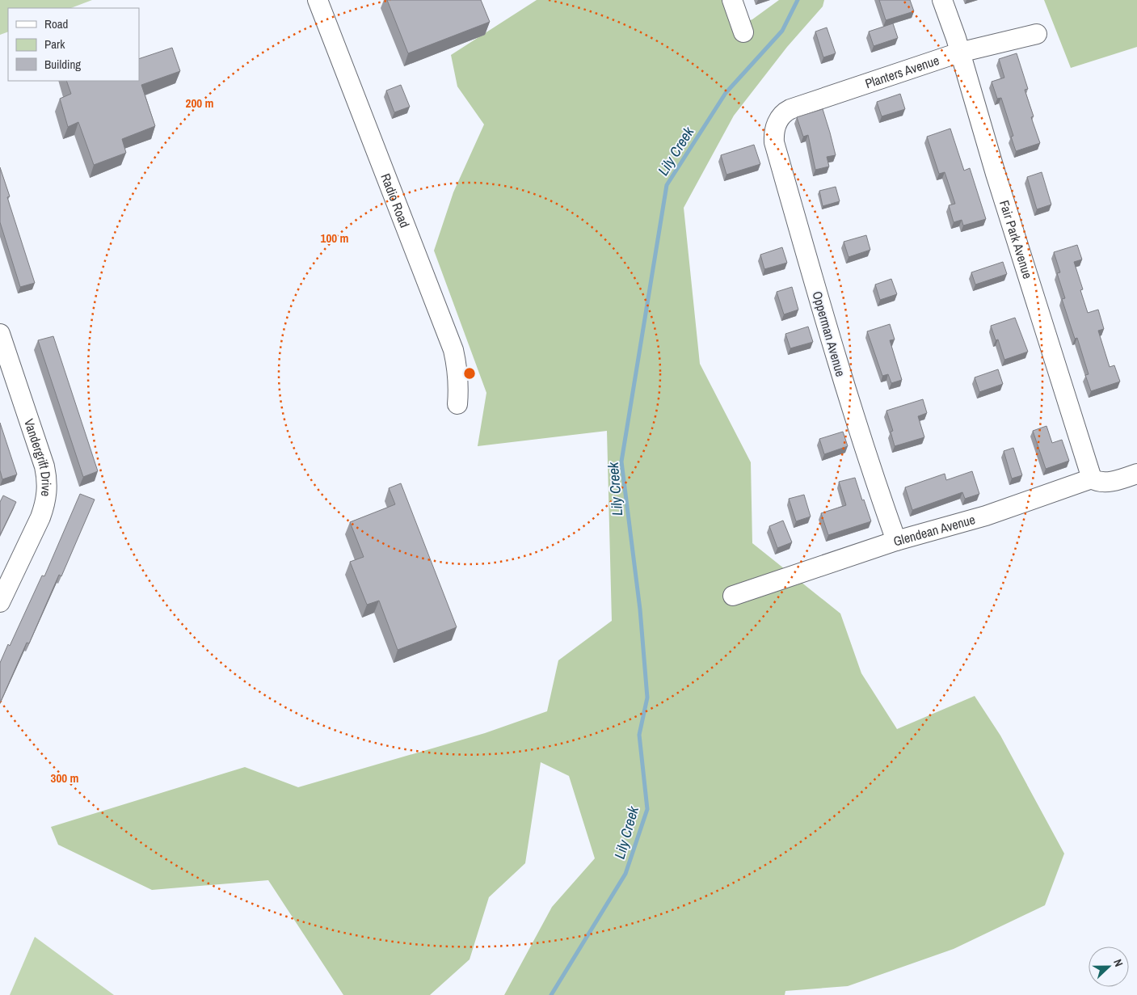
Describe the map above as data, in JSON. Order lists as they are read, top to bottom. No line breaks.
{"streets":{"street":["Planters Avenue","Radio Road","Fair Park Avenue","Opperman Avenue","Vandergrift Drive","Glendean Avenue"]},"crossings":[["Planters Avenue","Fair Park Avenue"],["Planters Avenue","Opperman Avenue"],["Fair Park Avenue","Glendean Avenue"],["Opperman Avenue","Glendean Avenue"]],"water":["Lily Creek"],"legend":["Road","Park","Building"],"north":"right","rings":["200 m","100 m","300 m"]}
